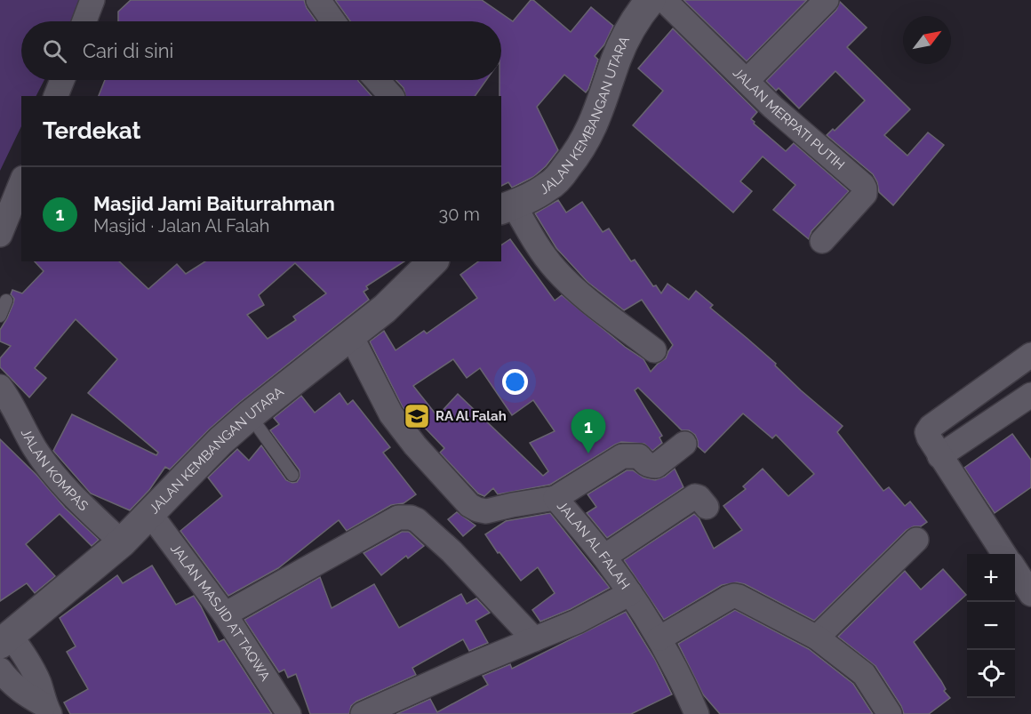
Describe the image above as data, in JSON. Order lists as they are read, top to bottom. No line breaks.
{"streets":{"street":["JALAN KEMBANGAN UTARA","JALAN MERPATI PUTIH","JALAN KOMPAS","JALAN AL FALAH","JALAN MASJID AT TAQWA"]},"crossings":[["JALAN KEMBANGAN UTARA","JALAN KOMPAS"],["JALAN KEMBANGAN UTARA","JALAN AL FALAH"],["JALAN KEMBANGAN UTARA","JALAN MASJID AT TAQWA"]],"places":{"school or university":["RA Al Falah"]},"north":"top right","page":{"search":"Cari di sini","heading":"Terdekat","list":[{"mark":"1","name":"Masjid Jami Baiturrahman","note":"Masjid · Jalan Al Falah","value":"30 m"}],"pins":"1","map_buttons":["+","−"]}}
